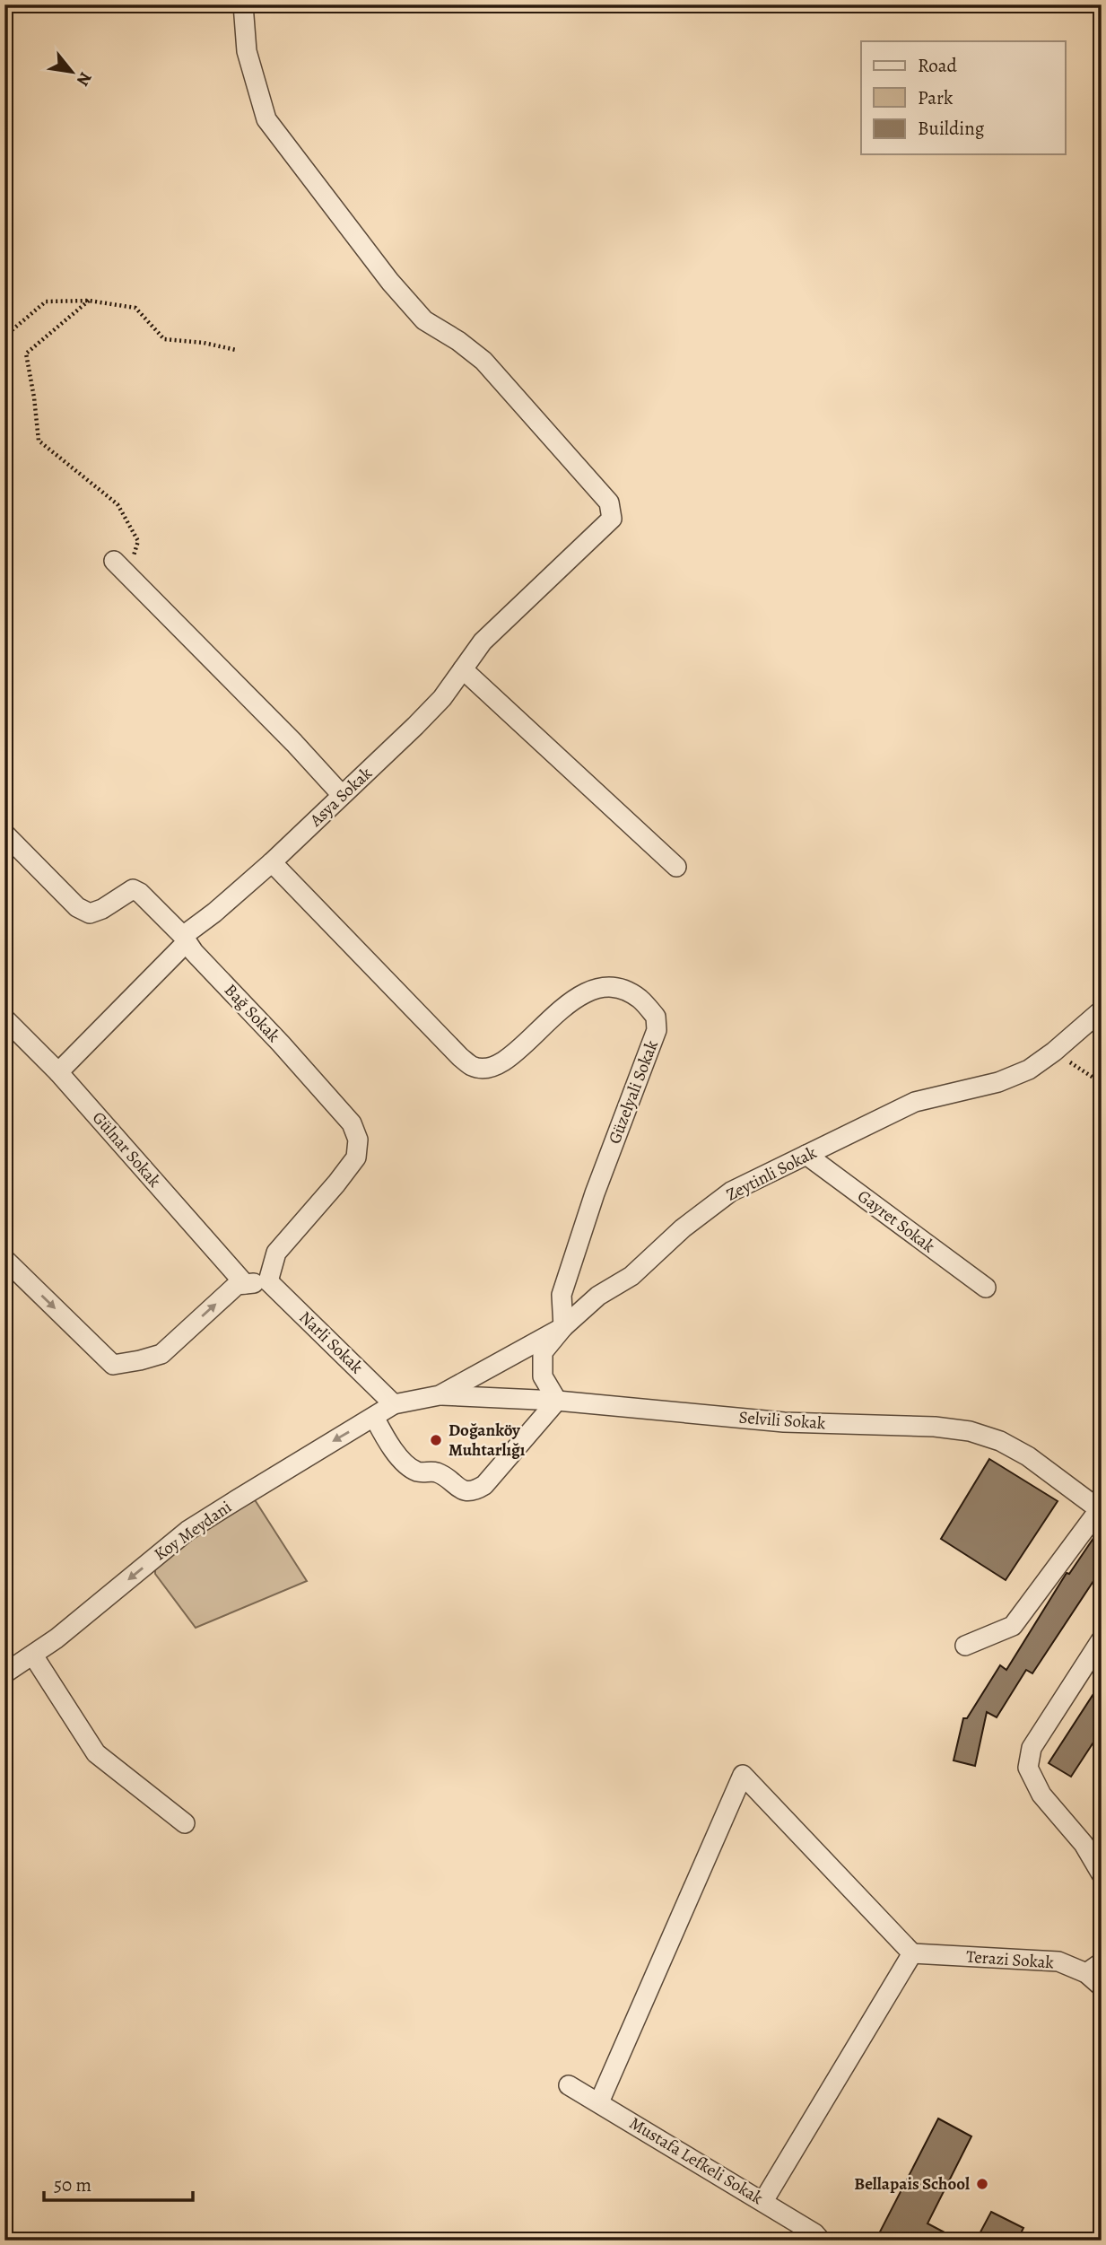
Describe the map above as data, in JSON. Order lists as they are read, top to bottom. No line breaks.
{"streets":{"street":["Asya Sokak","Bağ Sokak","Güzelyali Sokak","Gülnar Sokak","Zeytinli Sokak","Gayret Sokak","Narli Sokak","Selvili Sokak","Koy Meydani","Terazi Sokak","Mustafa Lefkeli Sokak"]},"crossings":[["Asya Sokak","Bağ Sokak"],["Asya Sokak","Güzelyali Sokak"],["Asya Sokak","Gülnar Sokak"],["Bağ Sokak","Narli Sokak"],["Güzelyali Sokak","Zeytinli Sokak"],["Zeytinli Sokak","Gayret Sokak"],["Zeytinli Sokak","Narli Sokak"],["Zeytinli Sokak","Selvili Sokak"],["Zeytinli Sokak","Koy Meydani"],["Narli Sokak","Koy Meydani"]],"one_way":["Koy Meydani"],"places":["Doğanköy Muhtarlığı","Bellapais School"],"legend":["Road","Park","Building"],"scale_bar":"50 m","north":"bottom right"}
